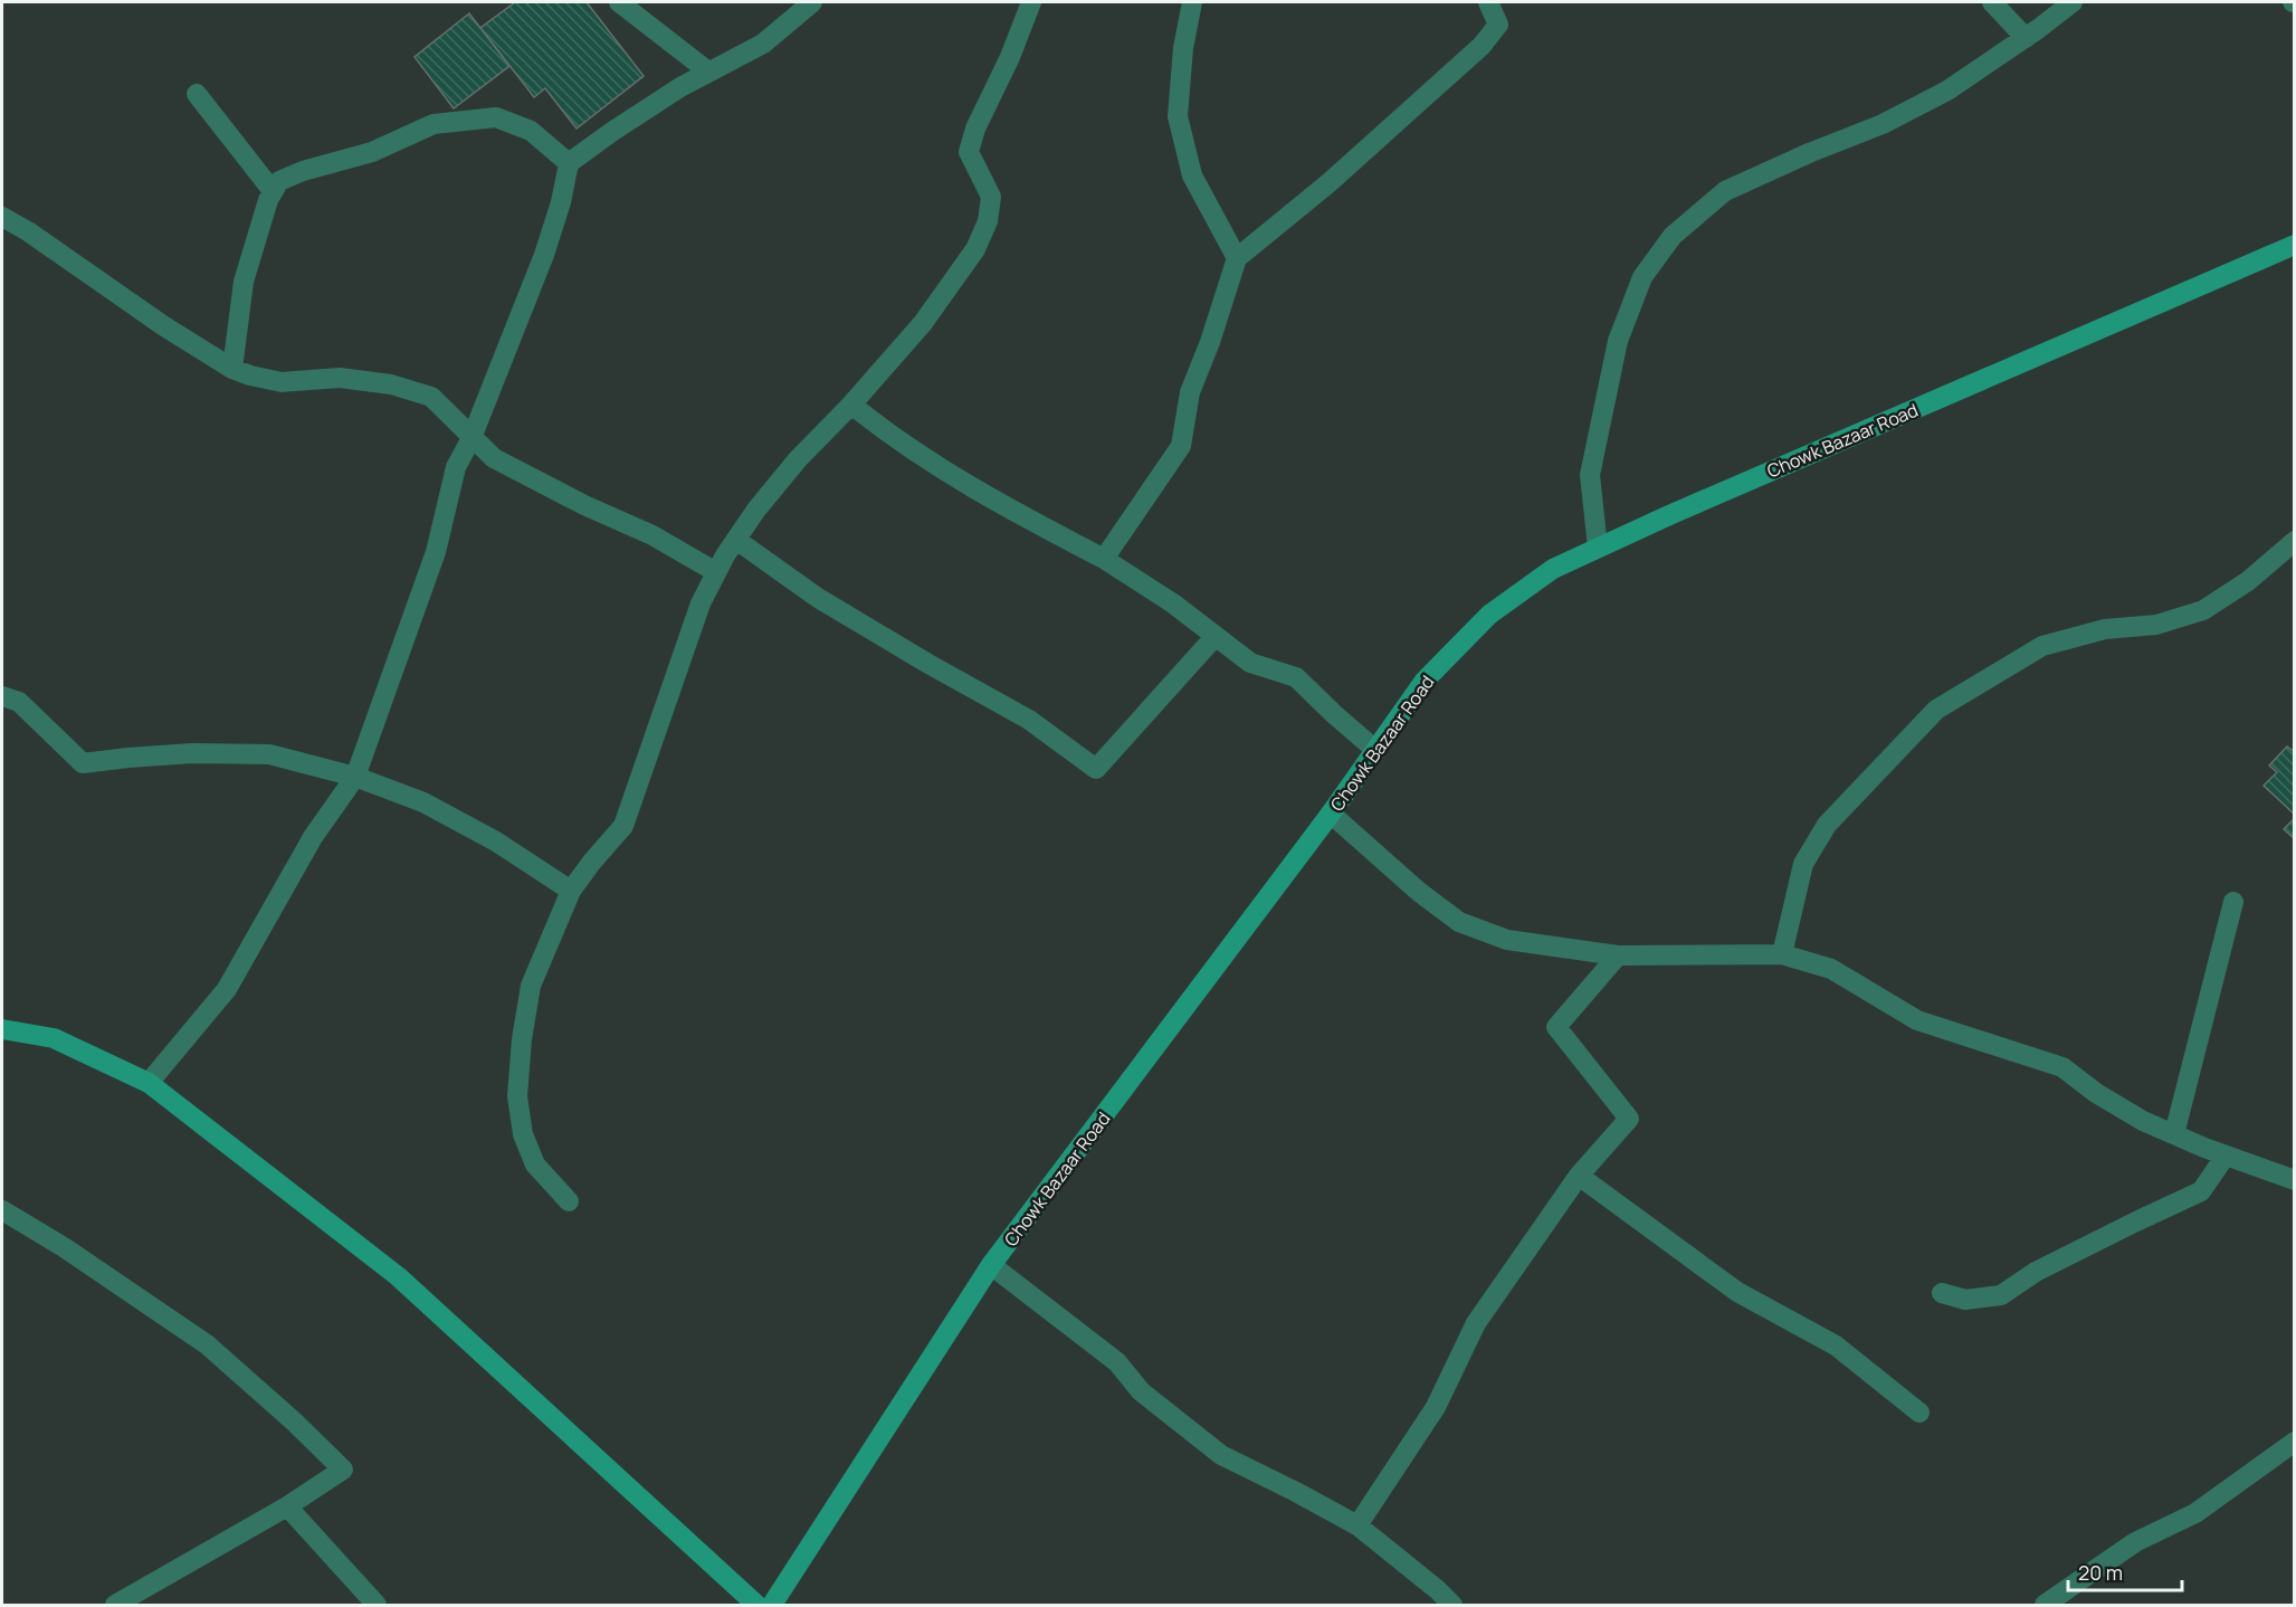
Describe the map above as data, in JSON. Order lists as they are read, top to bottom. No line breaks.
{"streets":{"main road":["Chowk Bazaar Road"]},"scale_bar":"20 m"}
